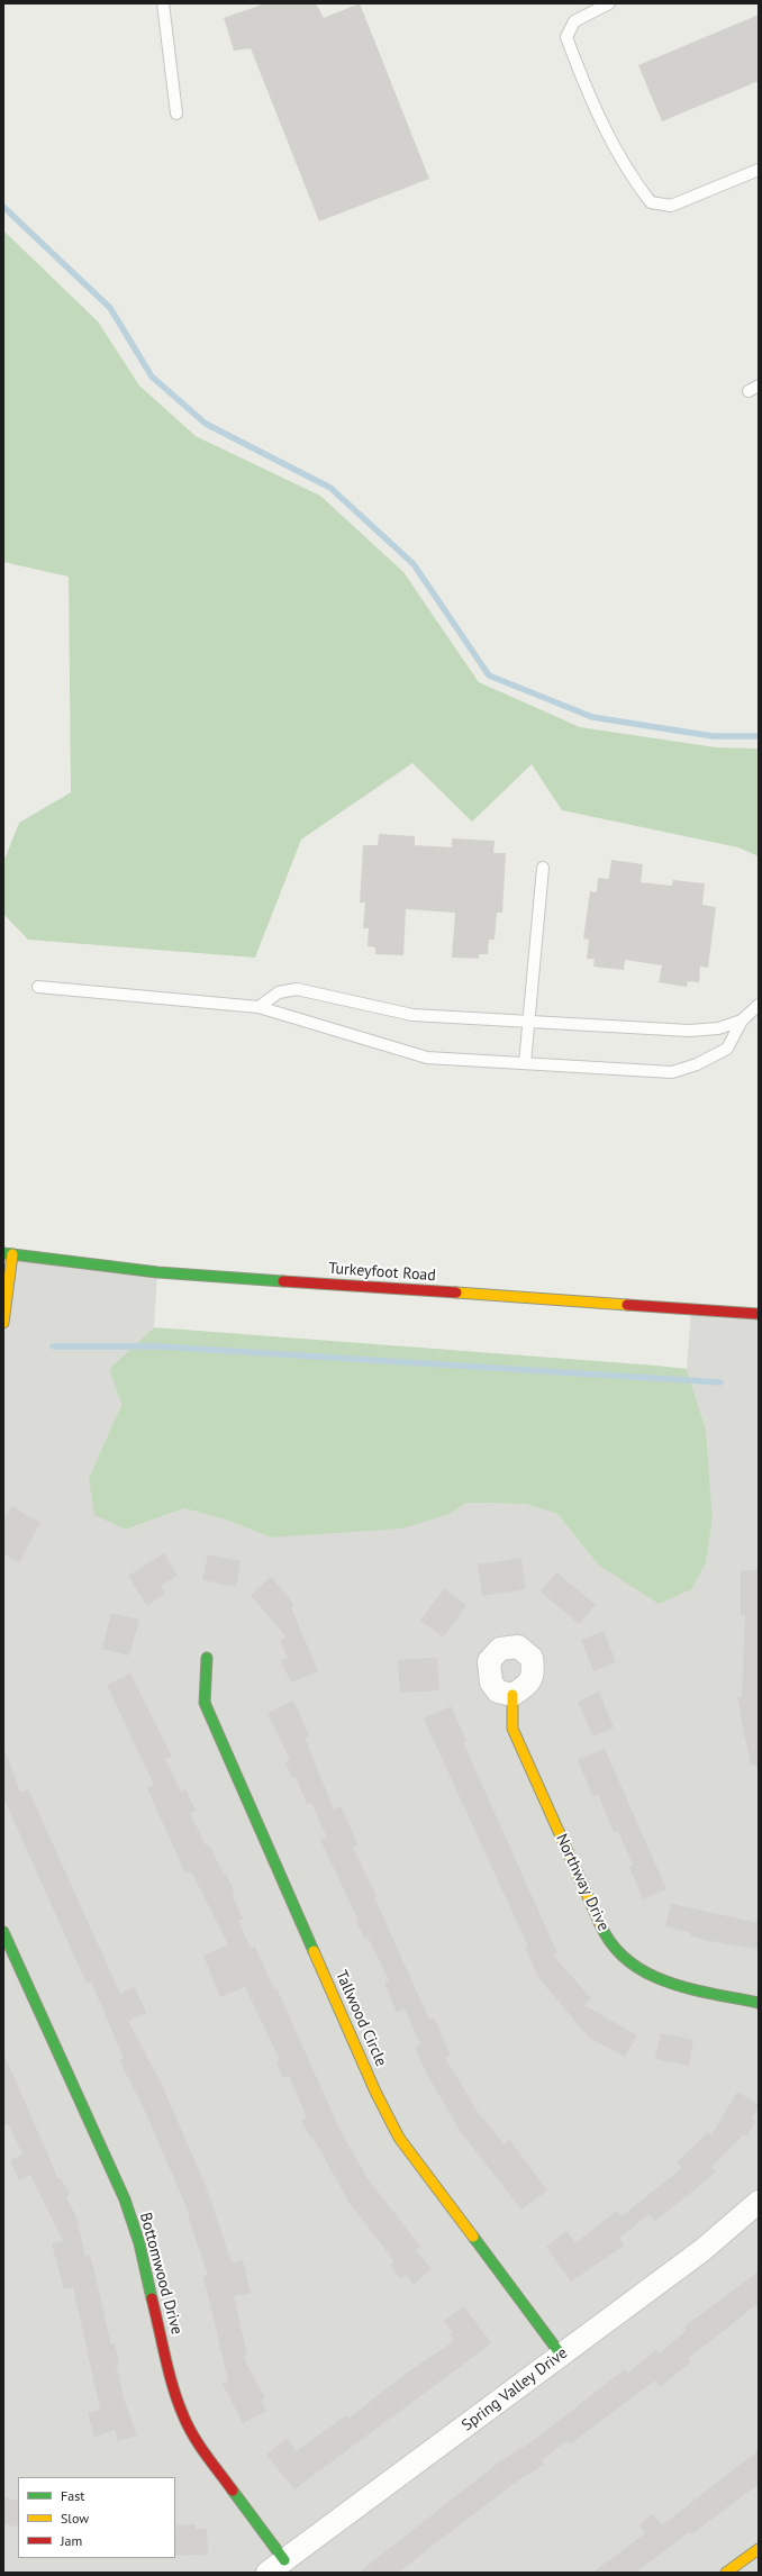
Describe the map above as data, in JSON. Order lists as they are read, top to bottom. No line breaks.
{"streets":{"street":["Turkeyfoot Road","Northway Drive","Tallwood Circle","Bottomwood Drive","Spring Valley Drive"]},"crossings":[["Tallwood Circle","Spring Valley Drive"],["Bottomwood Drive","Spring Valley Drive"]],"legend":["Fast","Slow","Jam"]}
